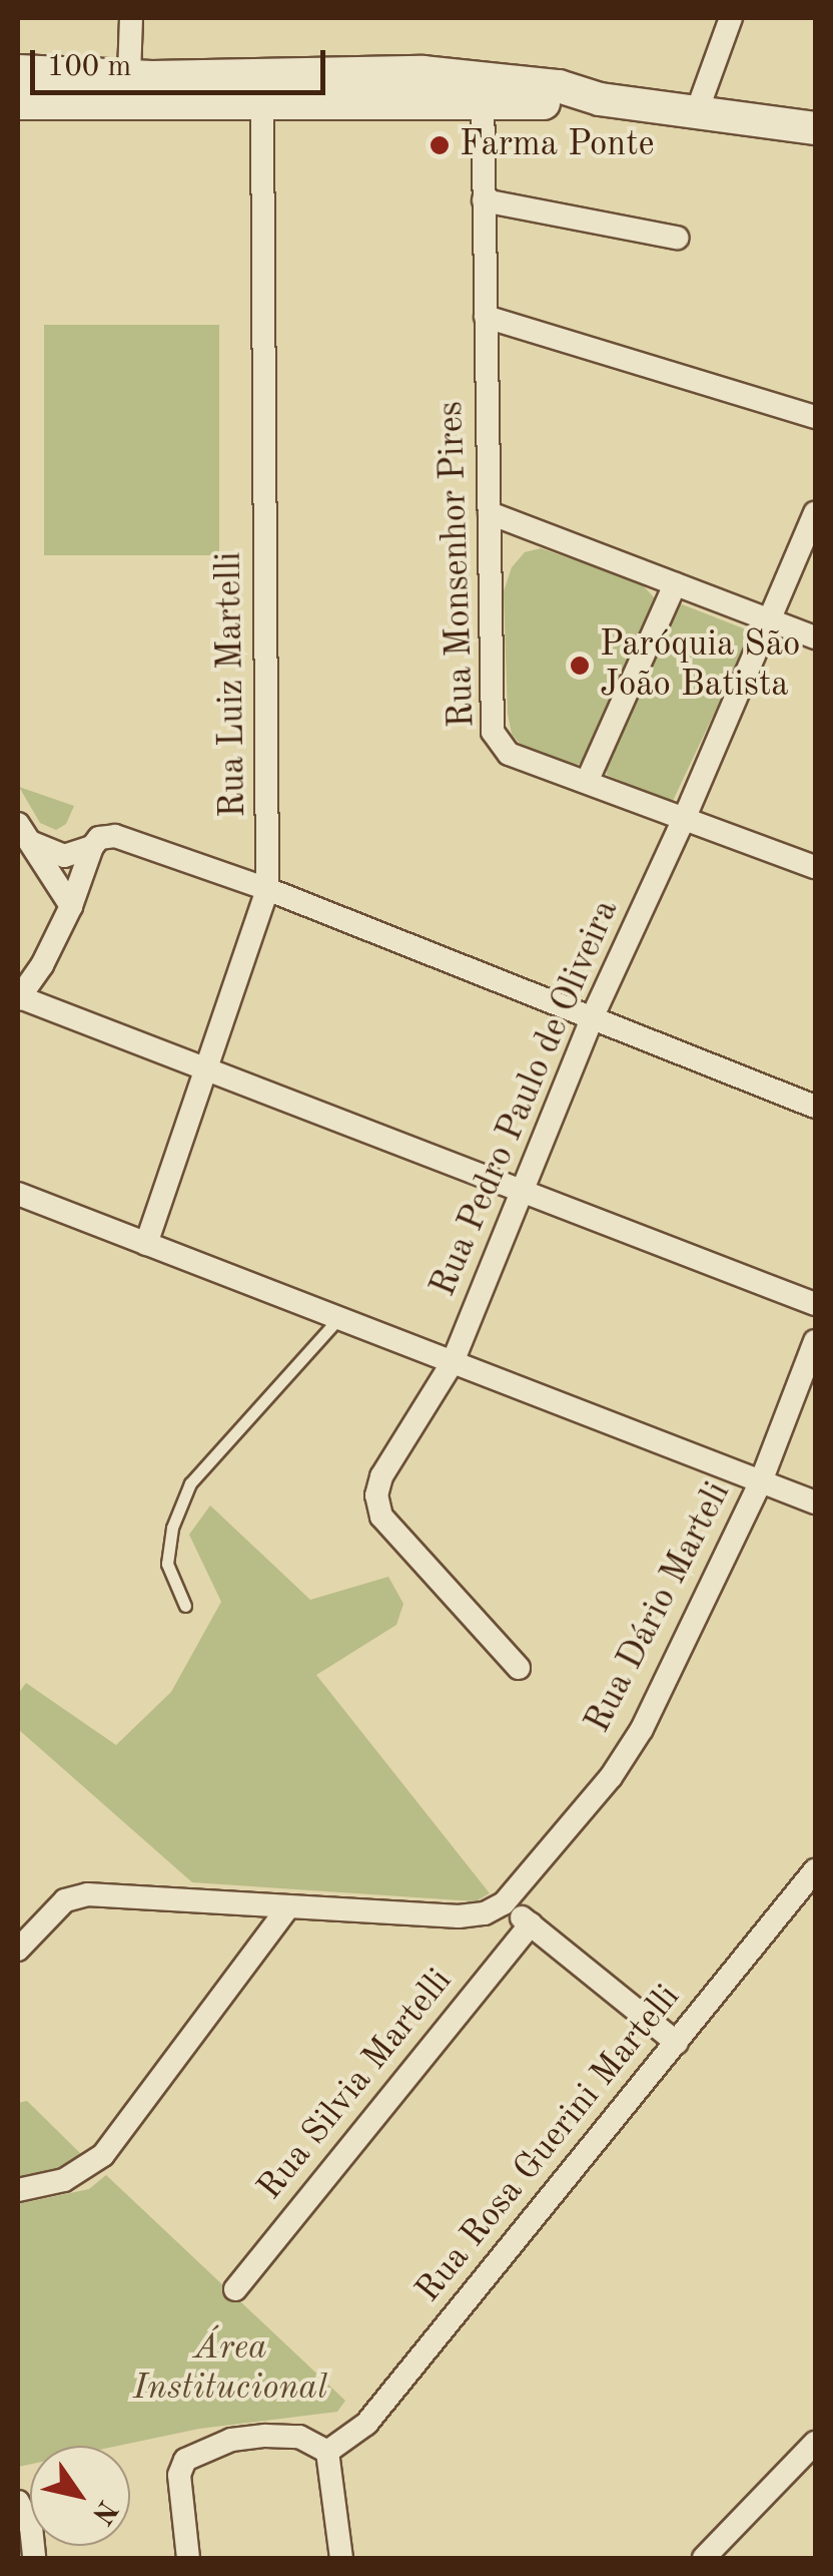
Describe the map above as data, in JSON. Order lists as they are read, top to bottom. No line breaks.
{"streets":{"street":["Rua Monsenhor Pires","Rua Luiz Martelli","Rua Pedro Paulo de Oliveira","Rua Dário Marteli","Rua Silvia Martelli","Rua Rosa Guerini Martelli"]},"crossings":[["Rua Monsenhor Pires","Rua Pedro Paulo de Oliveira"]],"parks":["Área Institucional"],"places":["Farma Ponte","Paróquia São João Batista"],"scale_bar":"100 m","north":"bottom right"}
